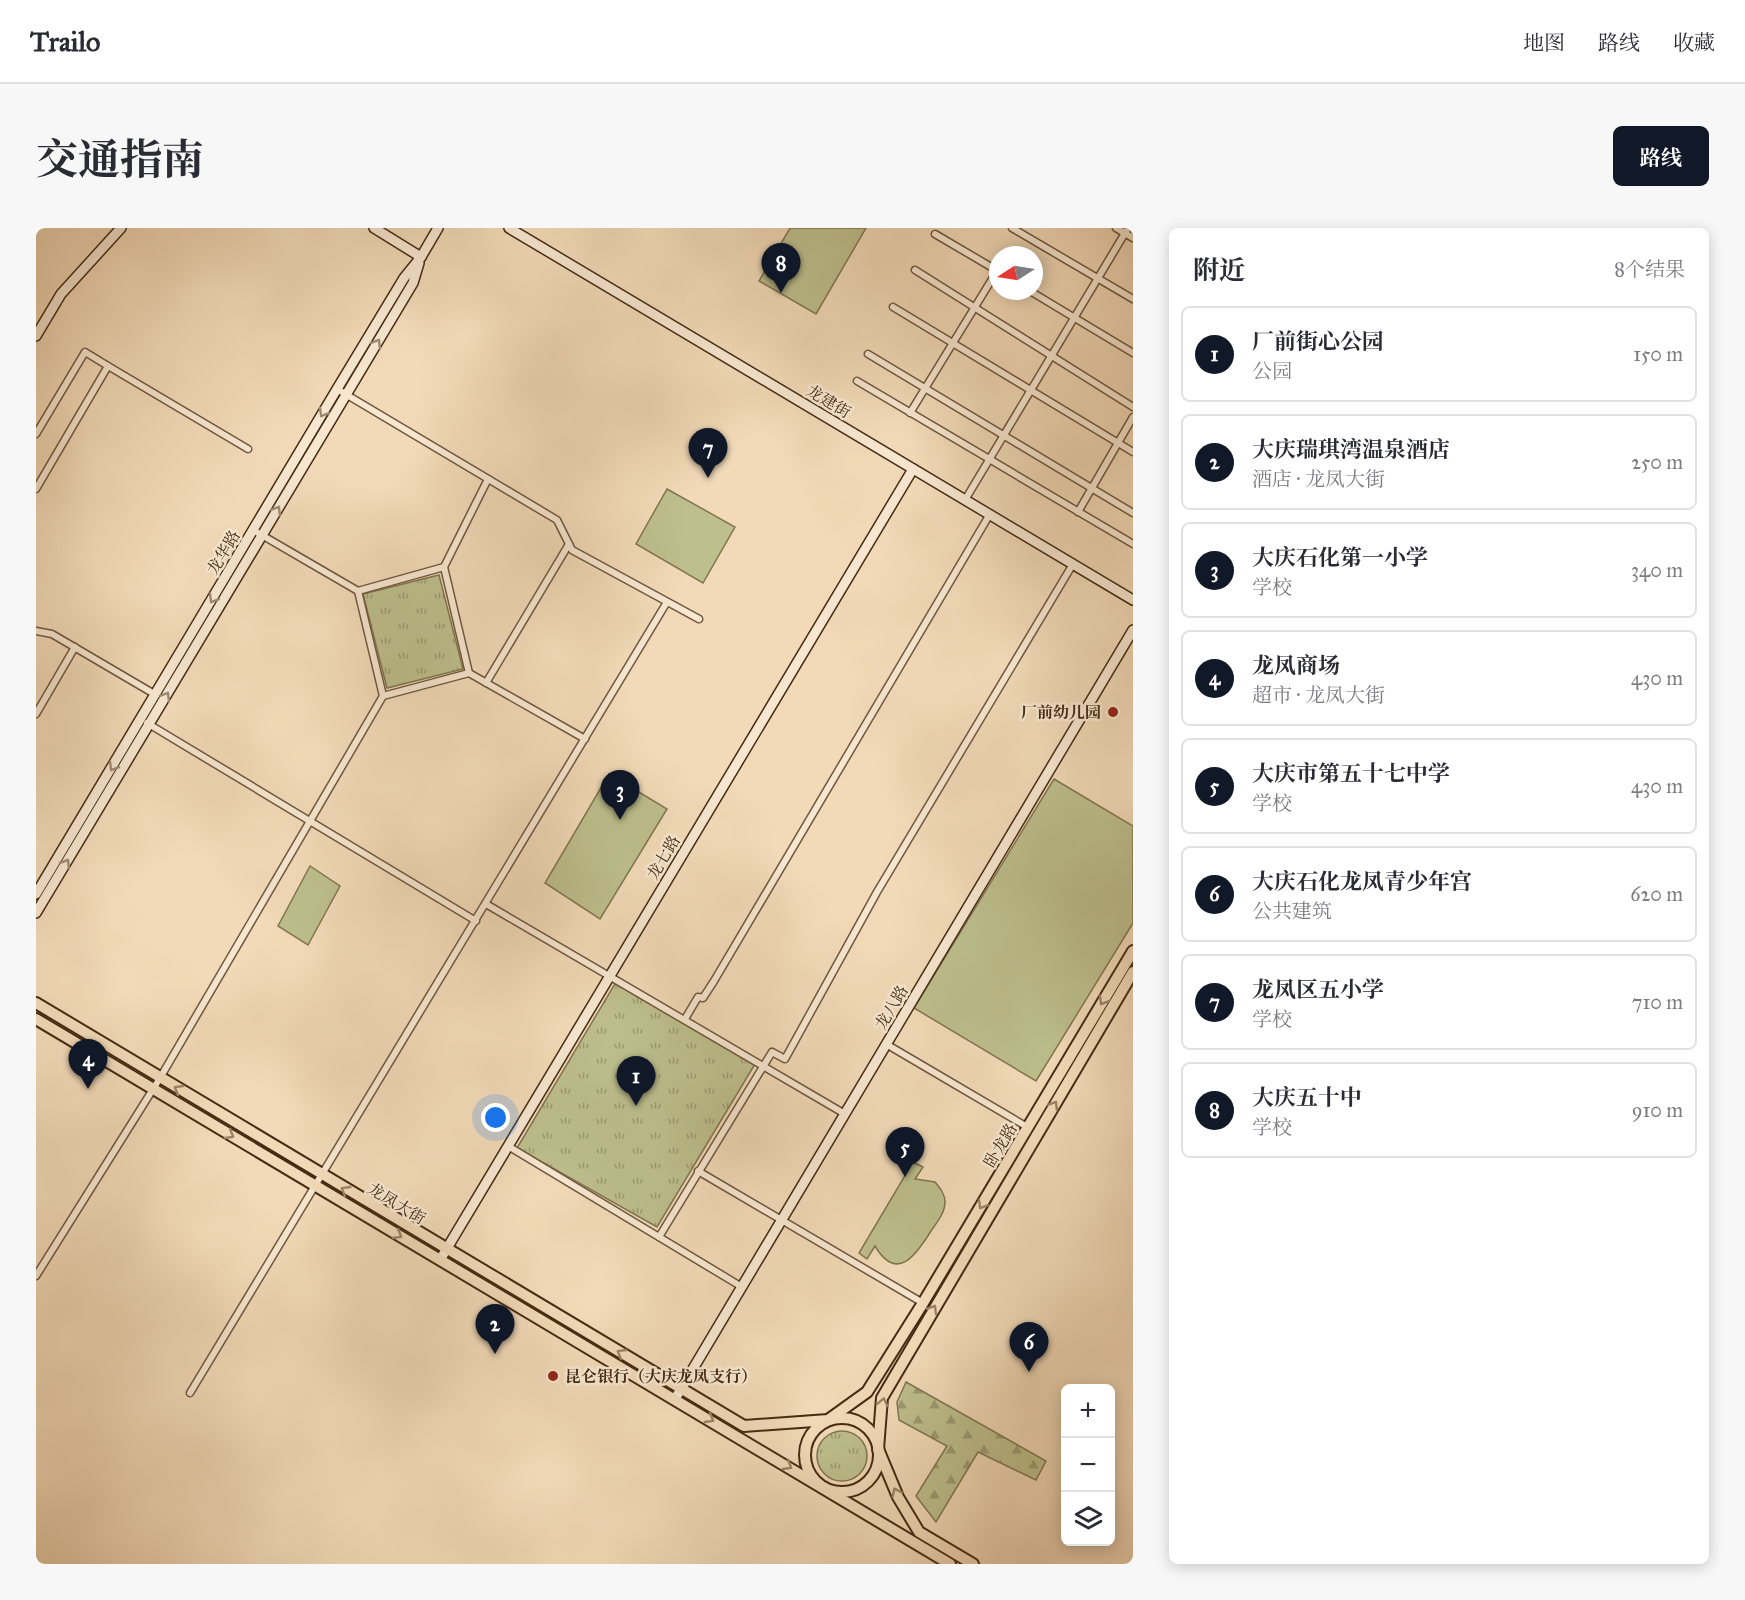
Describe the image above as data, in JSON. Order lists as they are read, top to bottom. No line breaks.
{"streets":{"main road":["卧龙路","龙凤大街"],"street":["龙建街","龙华路","龙七路","龙八路"]},"crossings":[["龙建街","龙七路"],["龙七路","龙凤大街"],["龙八路","龙凤大街"],["卧龙路","龙凤大街"]],"places":["厂前幼儿园","昆仑银行（大庆龙凤支行）"],"north":"left","page":{"header":"Trailo","nav":["地图","路线","收藏"],"title":"交通指南","buttons":"路线","heading":["附近","8个结果"],"pins":["8","7","3","4","1","5","2","6"],"list":[{"mark":"1","name":"厂前街心公园","note":"公园","value":"150 m"},{"mark":"2","name":"大庆瑞琪湾温泉酒店","note":"酒店 · 龙凤大街","value":"250 m"},{"mark":"3","name":"大庆石化第一小学","note":"学校","value":"340 m"},{"mark":"4","name":"龙凤商场","note":"超市 · 龙凤大街","value":"430 m"},{"mark":"5","name":"大庆市第五十七中学","note":"学校","value":"430 m"},{"mark":"6","name":"大庆石化龙凤青少年宫","note":"公共建筑","value":"620 m"},{"mark":"7","name":"龙凤区五小学","note":"学校","value":"710 m"},{"mark":"8","name":"大庆五十中","note":"学校","value":"910 m"}],"map_buttons":["+","−"]}}
